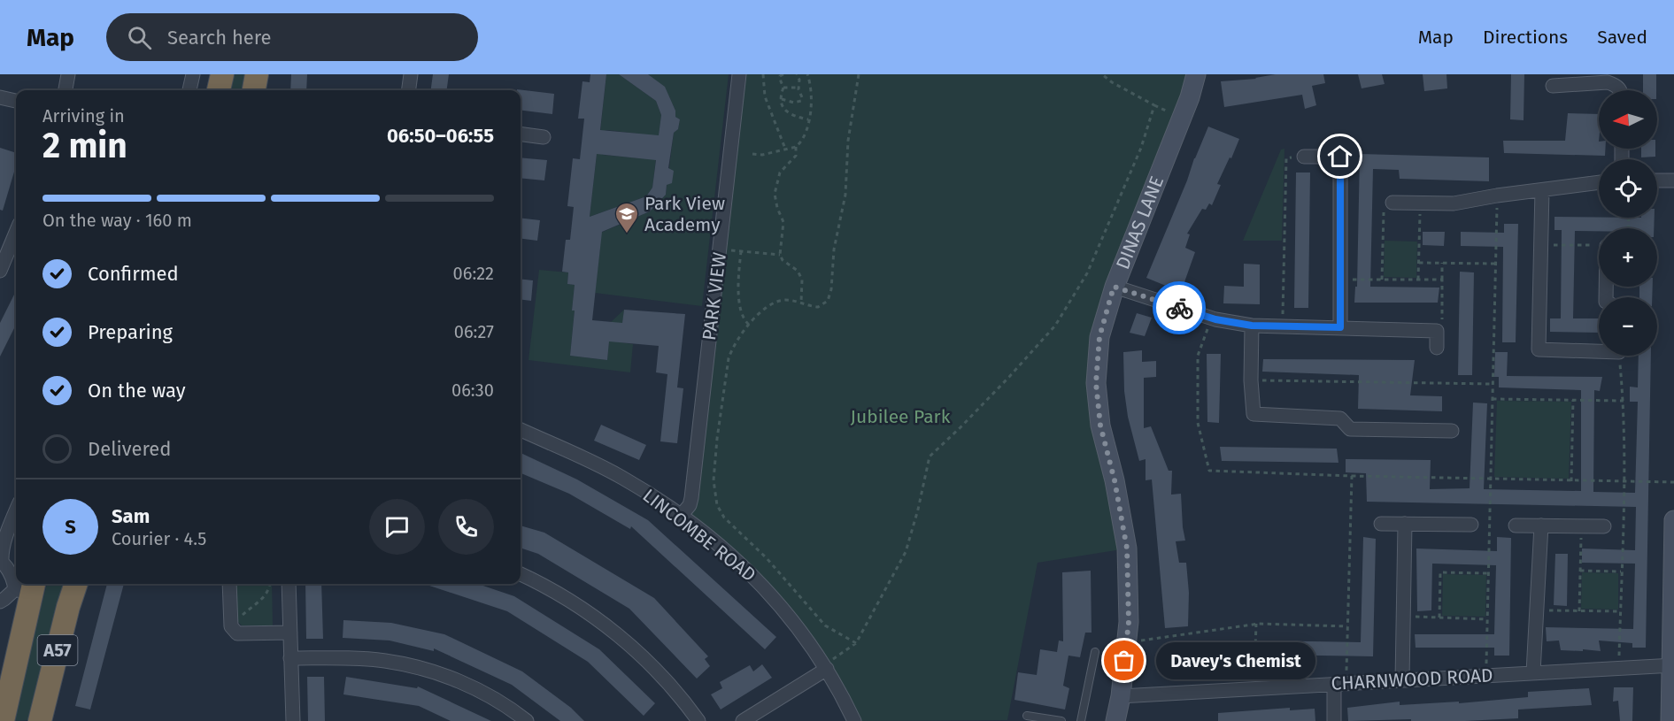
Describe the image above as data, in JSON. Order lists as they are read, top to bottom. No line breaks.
{"streets":{"highway":["A57"],"street":["DINAS LANE","PARK VIEW","LINCOMBE ROAD","CHARNWOOD ROAD"]},"crossings":[["DINAS LANE","CHARNWOOD ROAD"],["PARK VIEW","LINCOMBE ROAD"]],"parks":["Jubilee Park"],"places":{"school or university":["Park View Academy"],"other":["Davey's Chemist"]},"north":"left","page":{"header":"Map","search":"Search here","nav":["Map","Directions","Saved"],"map_buttons":["+","−"],"heading":["2 min","Arriving in","06:50–06:55"],"panel":["Sam","Courier · 4.5"],"bar":"On the way · 160 m","list":[["Confirmed","06:22"],["Preparing","06:27"],["On the way","06:30"],"Delivered"],"round":"S","bubble":"Davey's Chemist"}}
